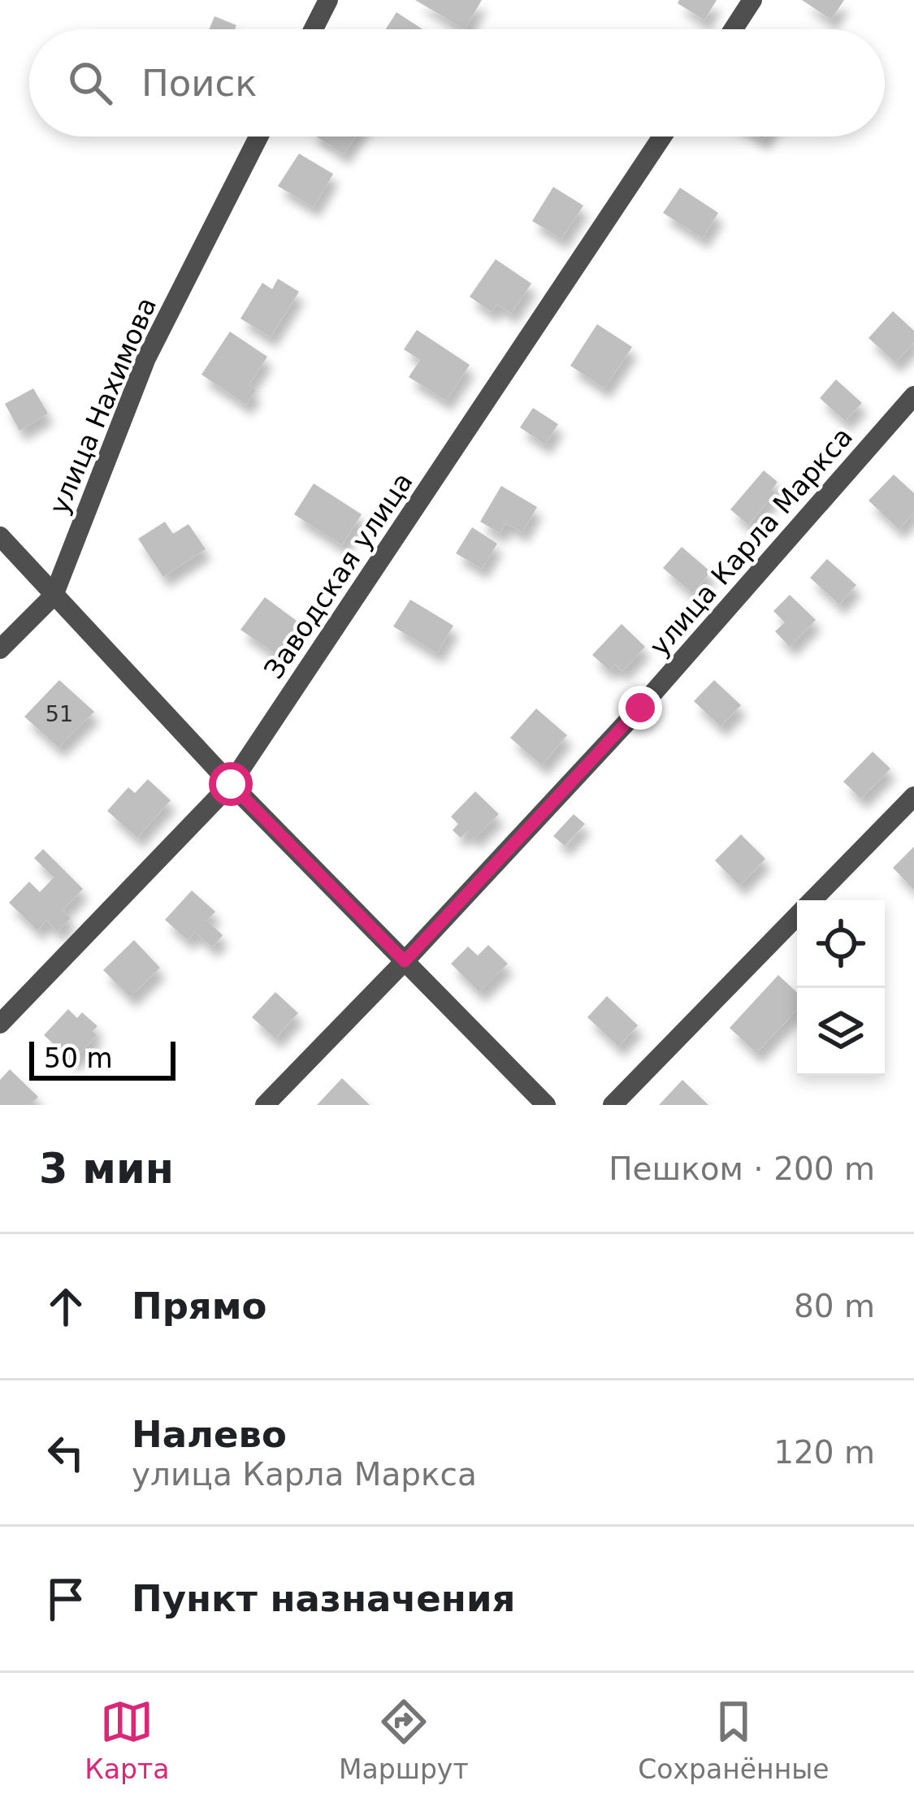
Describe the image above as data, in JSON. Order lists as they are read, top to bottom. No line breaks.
{"streets":{"street":["улица Нахимова","улица Карла Маркса","Заводская улица"]},"house_numbers":["51"],"scale_bar":"50 m","page":{"search":"Поиск","scale":"50 m","heading":["3 мин","Пешком · 200 m"],"list":[["Прямо","80 m"],["Налево","улица Карла Маркса","120 m"],"Пункт назначения"],"nav":["Карта","Маршрут","Сохранённые"]}}
